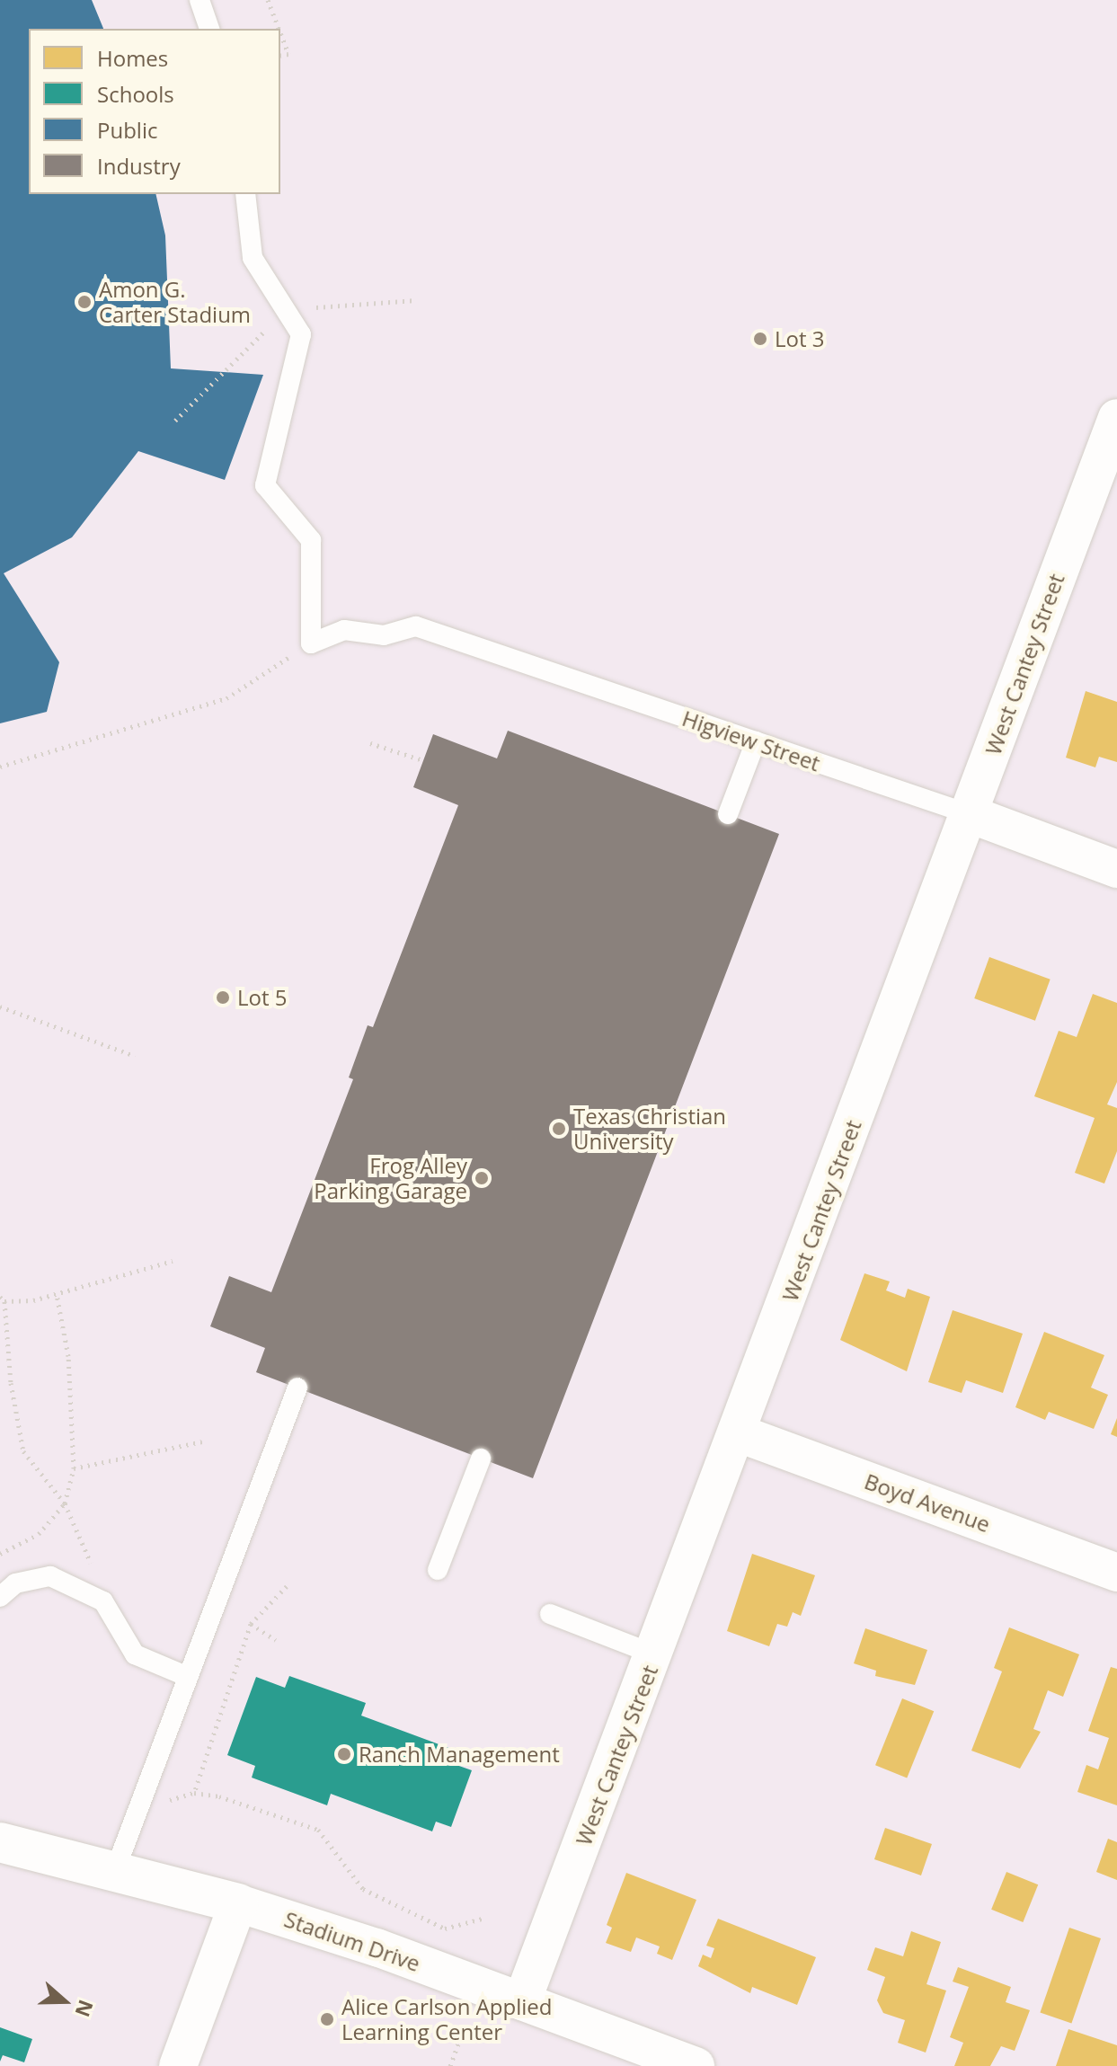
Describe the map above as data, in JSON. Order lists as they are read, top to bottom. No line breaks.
{"streets":{"street":["West Cantey Street","Higview Street","Boyd Avenue","Stadium Drive"]},"crossings":[["West Cantey Street","Higview Street"],["West Cantey Street","Boyd Avenue"],["West Cantey Street","Stadium Drive"]],"places":["Amon G. Carter Stadium","Lot 3","Lot 5","Texas Christian University","Frog Alley Parking Garage","Ranch Management","Alice Carlson Applied Learning Center"],"legend":["Homes","Schools","Public","Industry"],"north":"right"}
